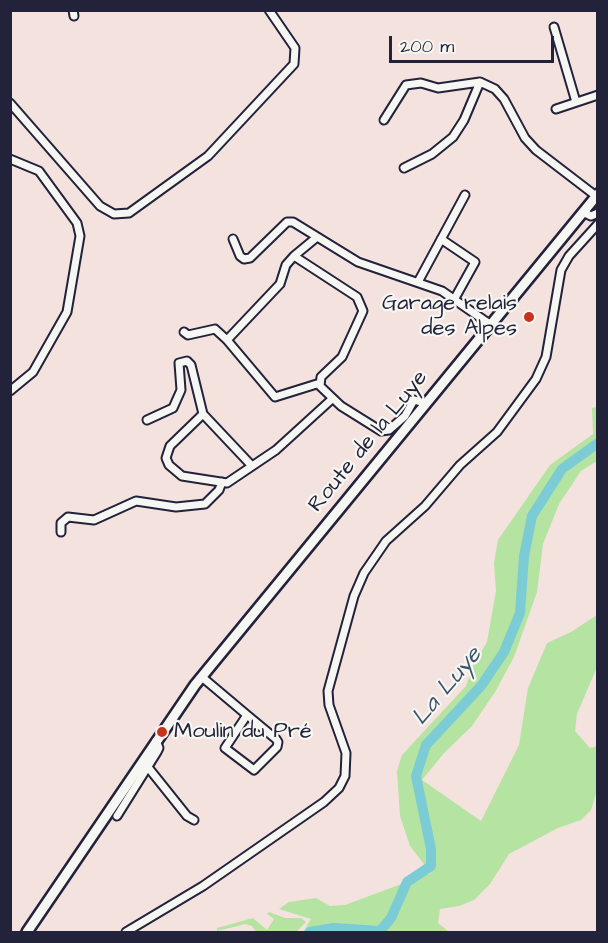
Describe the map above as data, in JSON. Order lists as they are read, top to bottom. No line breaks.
{"streets":{"main road":["Route de la Luye"]},"water":["La Luye"],"places":["Garage relais des Alpes","Moulin du Pré"],"scale_bar":"200 m"}
